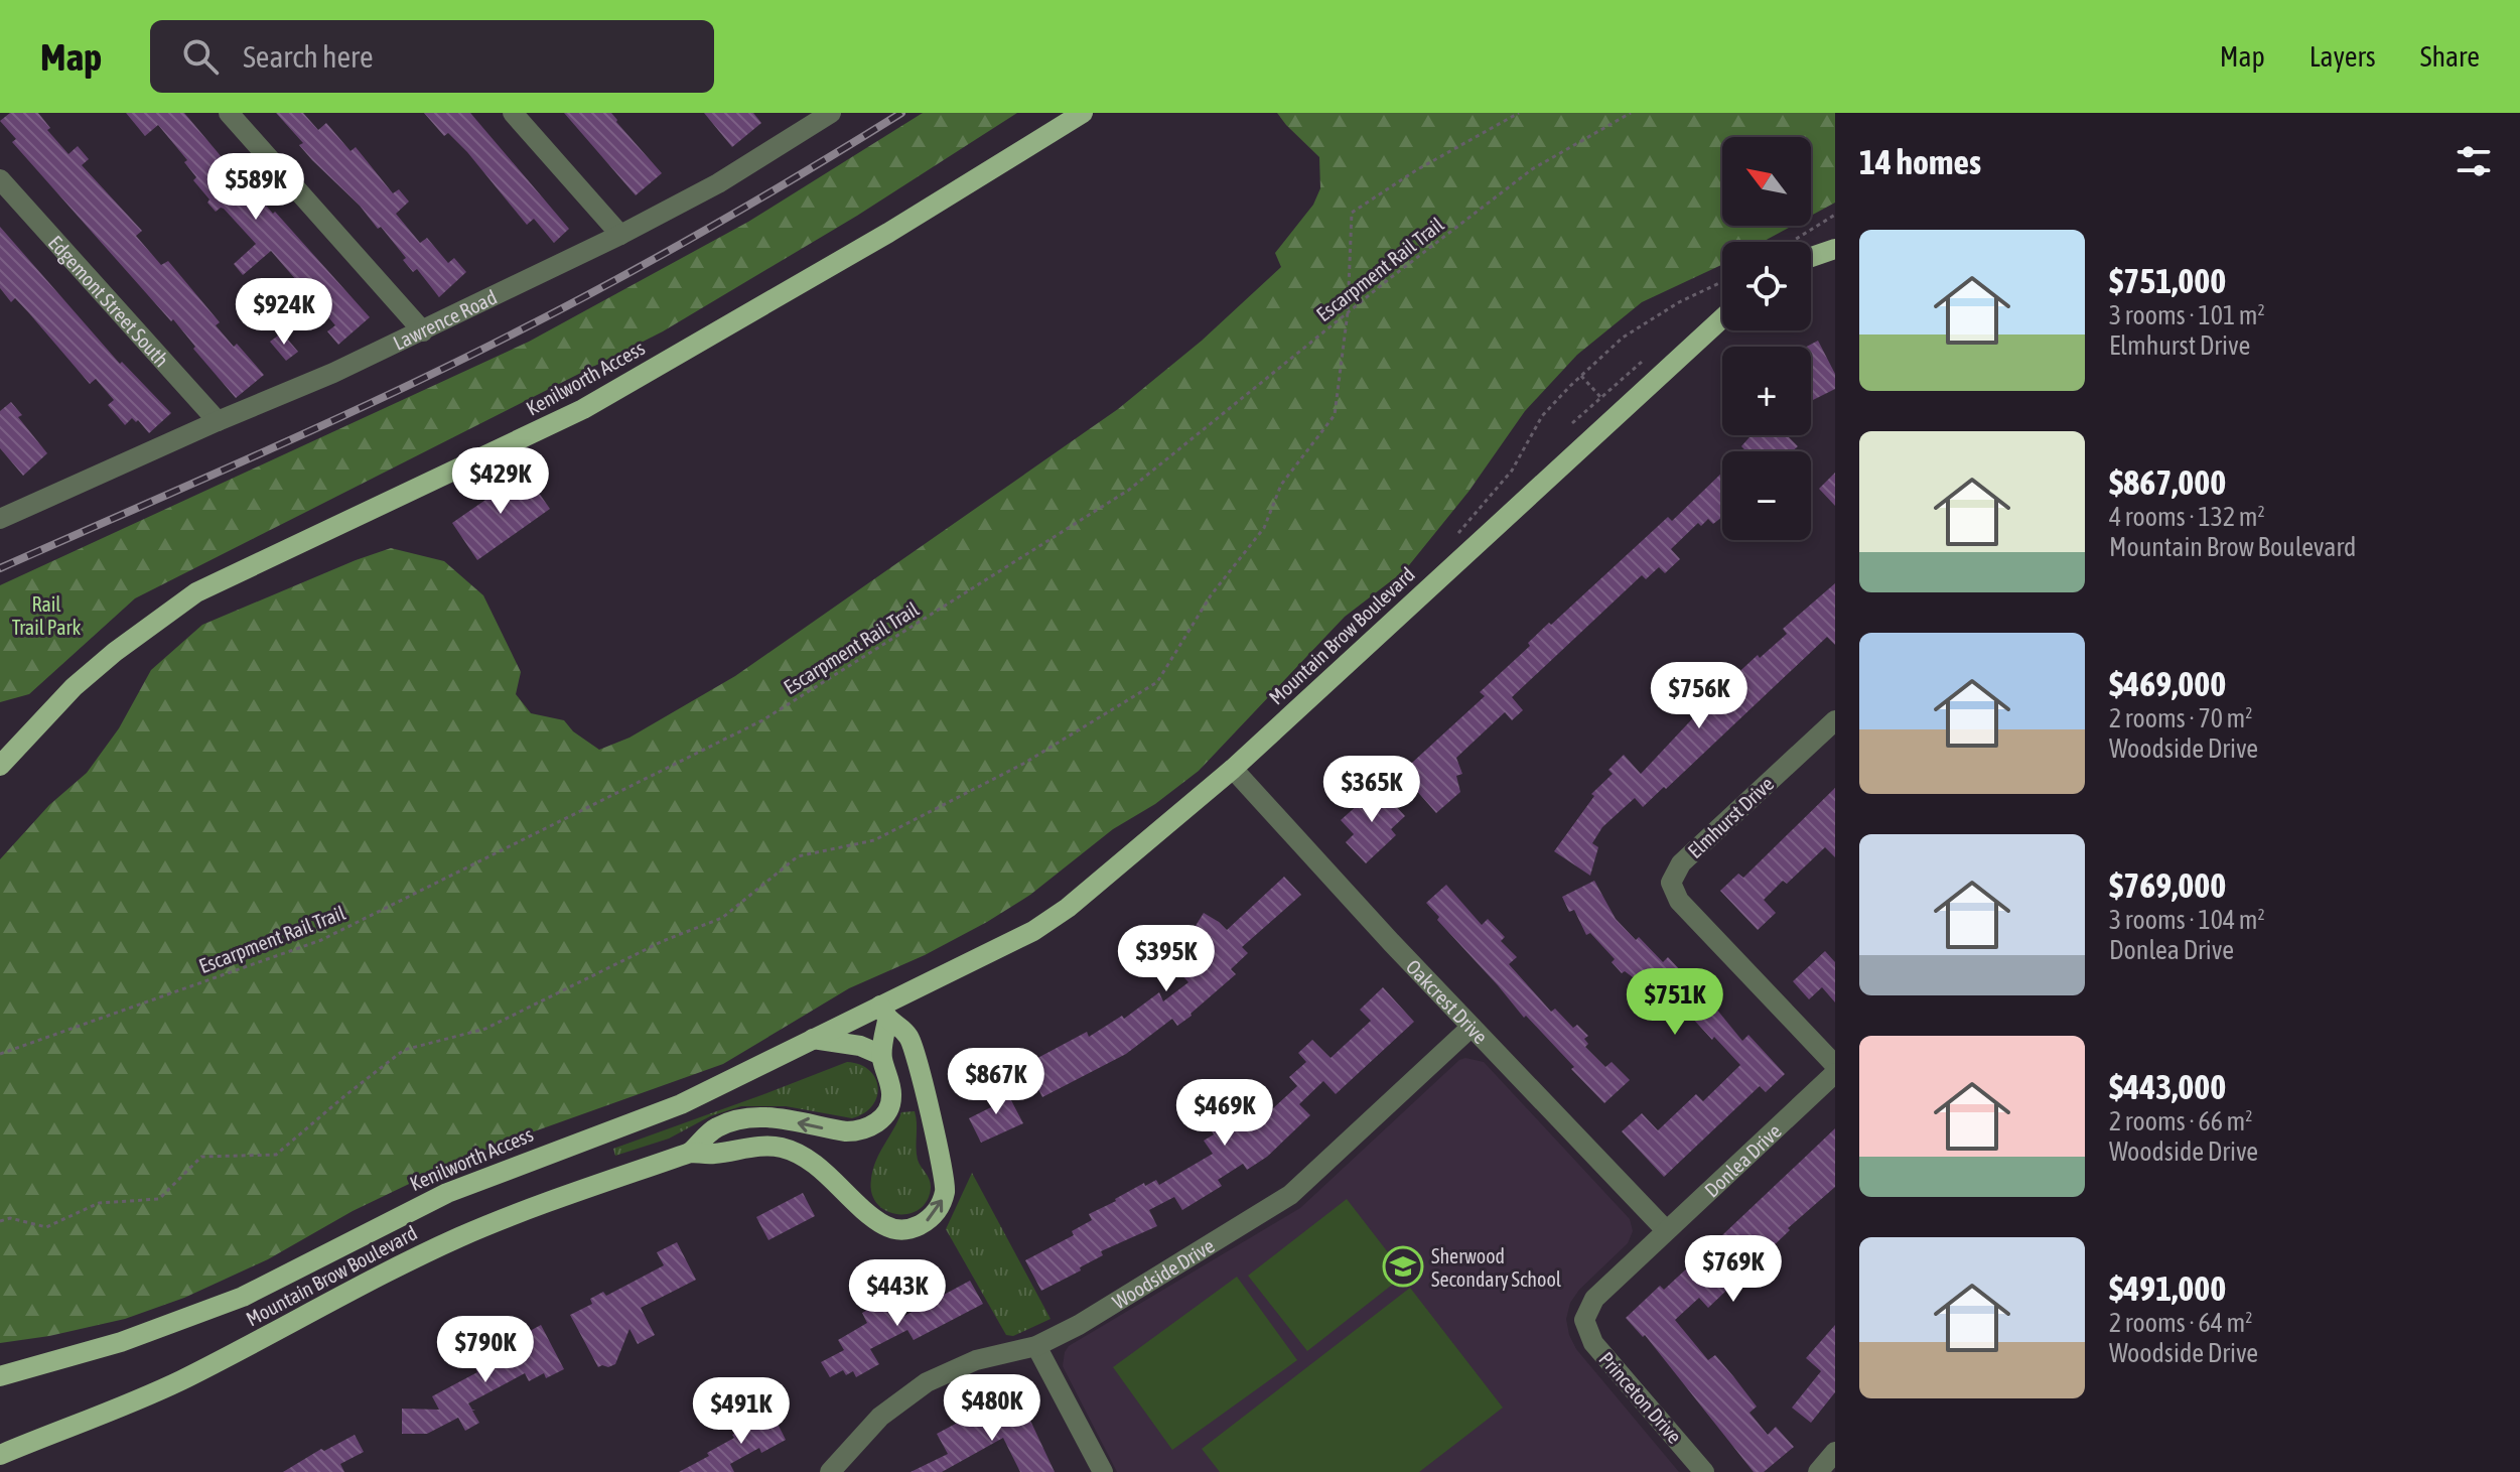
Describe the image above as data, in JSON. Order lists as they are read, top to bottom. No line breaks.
{"streets":{"main road":["Kenilworth Access","Mountain Brow Boulevard"],"street":["Edgemont Street South","Lawrence Road","Elmhurst Drive","Oakcrest Drive","Donlea Drive","Woodside Drive","Princeton Drive"],"path":["Escarpment Rail Trail"]},"crossings":[["Edgemont Street South","Lawrence Road"],["Kenilworth Access","Mountain Brow Boulevard"],["Mountain Brow Boulevard","Oakcrest Drive"],["Oakcrest Drive","Donlea Drive"],["Oakcrest Drive","Woodside Drive"],["Donlea Drive","Princeton Drive"]],"parks":["Rail Trail Park"],"places":{"school or university":["Sherwood Secondary School"]},"north":"top left","page":{"header":"Map","search":"Search here","nav":["Map","Layers","Share"],"heading":"14 homes","map_buttons":["+","−"],"price":["$589K","$924K","$429K","$756K","$365K","$395K","$751K","$867K","$469K","$769K","$443K","$790K","$480K","$491K"],"list":[{"name":"$751,000","note":"3 rooms · 101 m² · Elmhurst Drive"},{"name":"$867,000","note":"4 rooms · 132 m² · Mountain Brow Boulevard"},{"name":"$469,000","note":"2 rooms · 70 m² · Woodside Drive"},{"name":"$769,000","note":"3 rooms · 104 m² · Donlea Drive"},{"name":"$443,000","note":"2 rooms · 66 m² · Woodside Drive"},{"name":"$491,000","note":"2 rooms · 64 m² · Woodside Drive"}]}}
